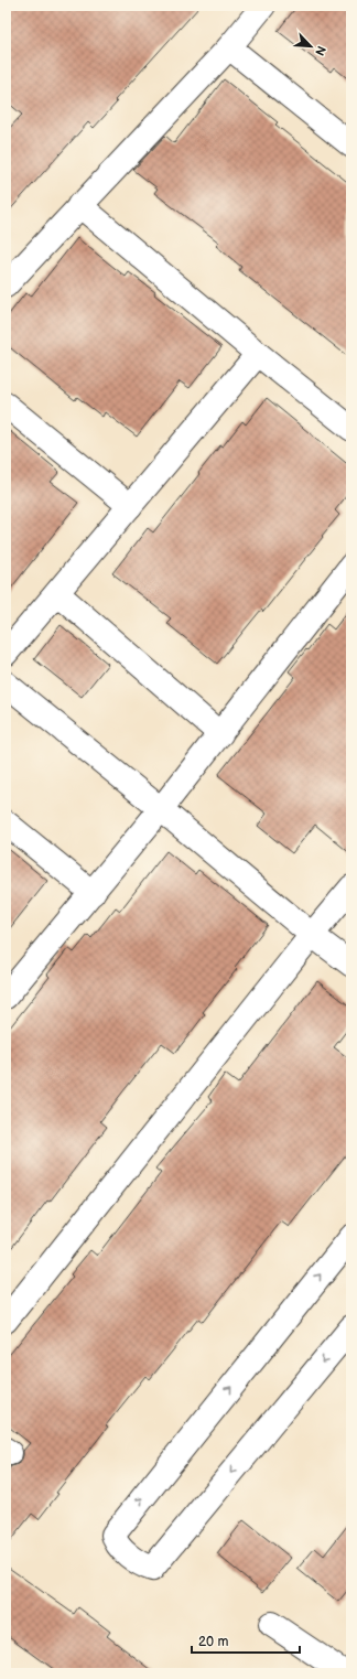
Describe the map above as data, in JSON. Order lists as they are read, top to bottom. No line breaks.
{"scale_bar":"20 m","north":"bottom right"}
